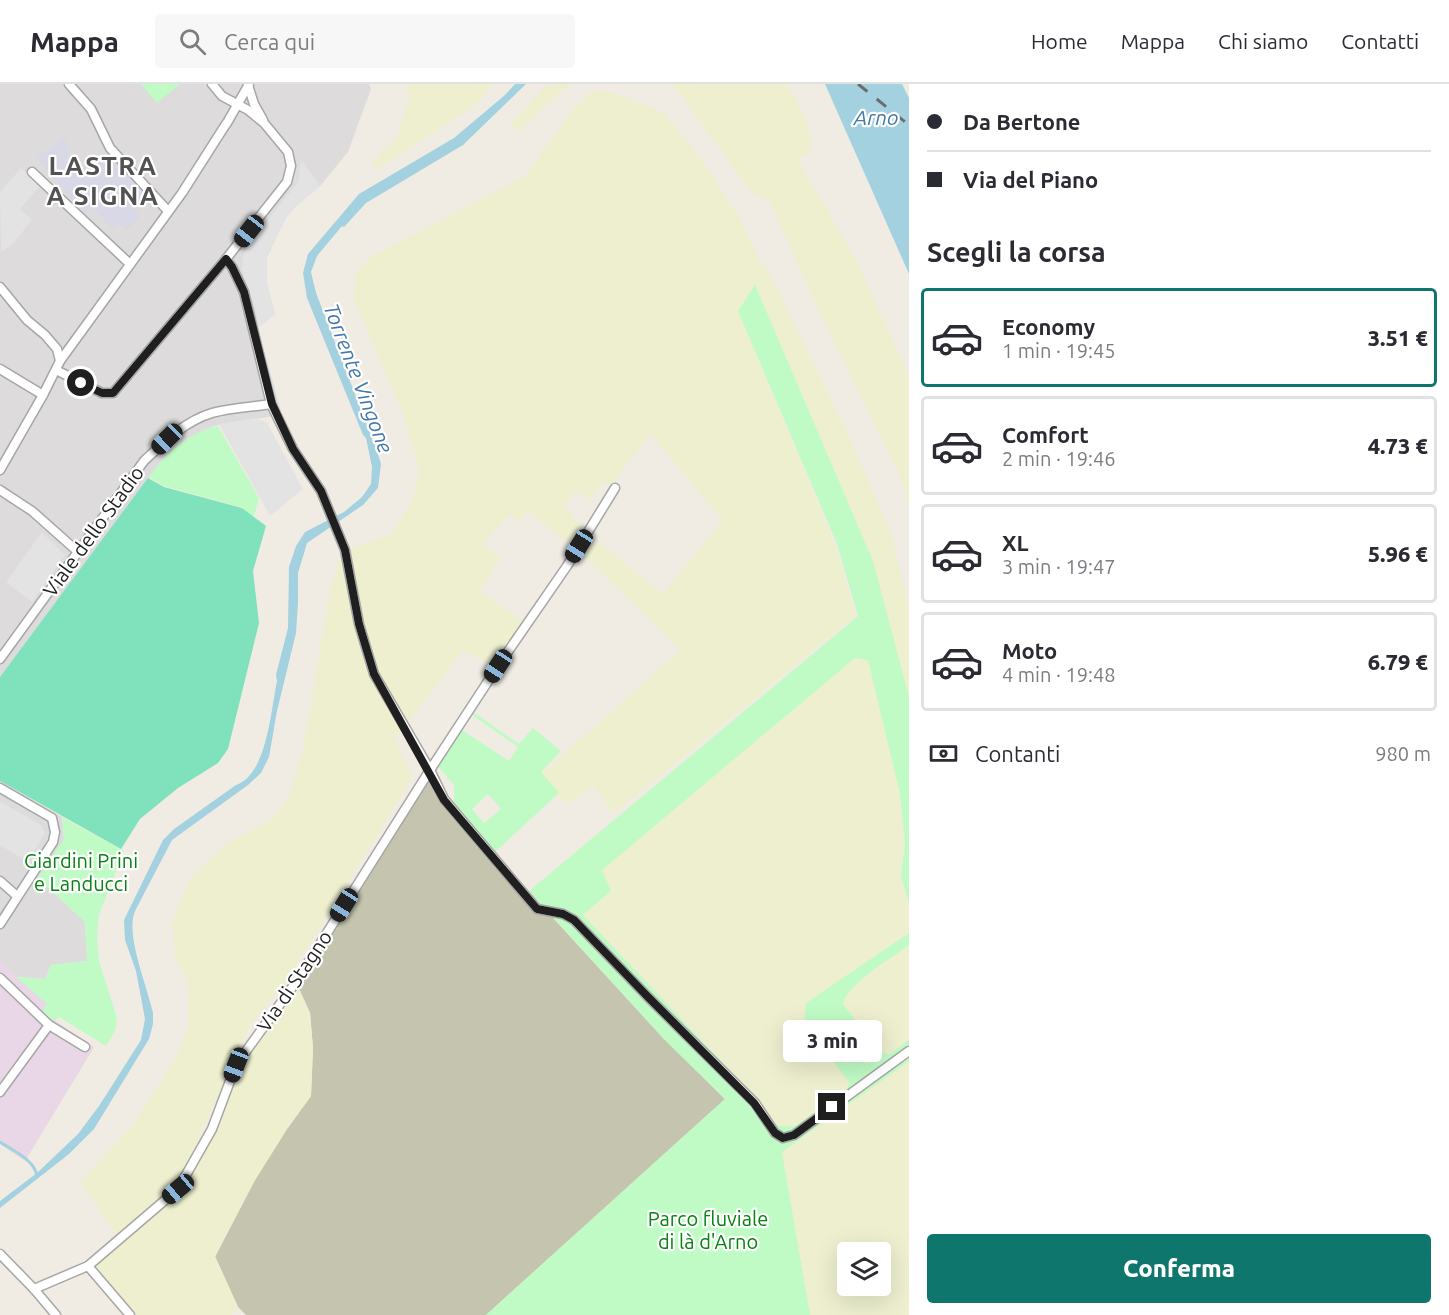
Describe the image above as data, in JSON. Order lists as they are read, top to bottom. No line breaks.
{"streets":{"street":["Viale dello Stadio","Via di Stagno"]},"districts":["LASTRA A SIGNA"],"water":["Arno","Torrente Vingone"],"parks":["Giardini Prini e Landucci","Parco fluviale di là d'Arno"],"page":{"header":"Mappa","search":"Cerca qui","nav":["Home","Mappa","Chi siamo","Contatti"],"banner":["Da Bertone","Via del Piano"],"heading":"Scegli la corsa","list":[{"name":"Economy","note":"1 min · 19:45","value":"3.51 €"},{"name":"Comfort","note":"2 min · 19:46","value":"4.73 €"},{"name":"XL","note":"3 min · 19:47","value":"5.96 €"},{"name":"Moto","note":"4 min · 19:48","value":"6.79 €"}],"pay":["Contanti","980 m"],"bubble":"3 min","buttons":"Conferma"}}
